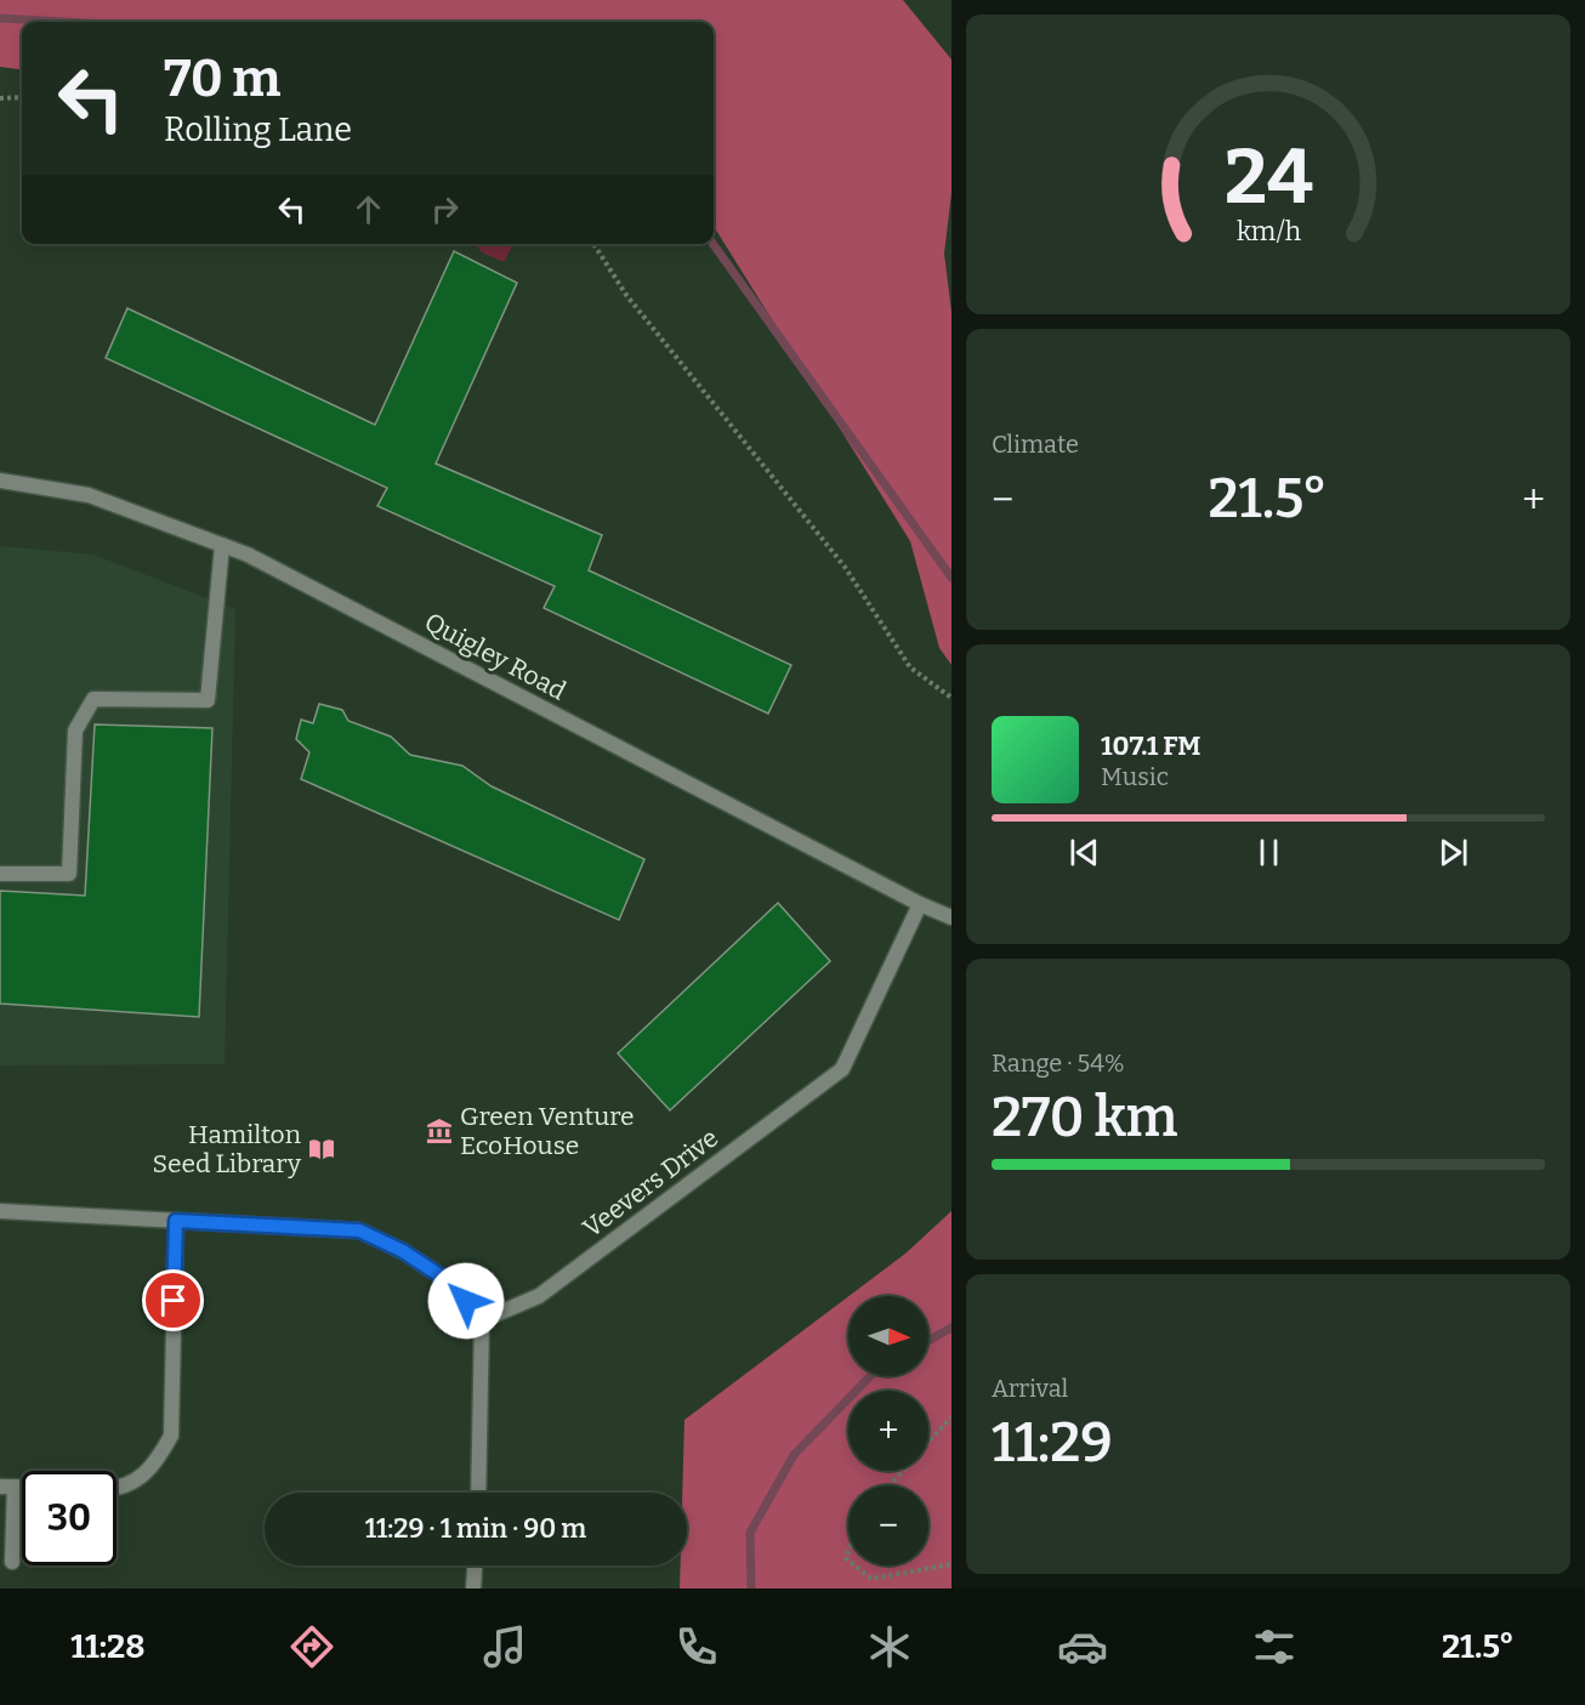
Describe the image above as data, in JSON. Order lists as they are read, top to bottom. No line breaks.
{"streets":{"street":["Quigley Road","Veevers Drive"]},"crossings":[["Quigley Road","Veevers Drive"]],"places":{"museum":["Green Venture EcoHouse"],"library":["Hamilton Seed Library"]},"north":"right","page":{"turn":["70 m","Rolling Lane"],"tile":["Climate",["Range · 54%","270 km"],["Arrival","11:29"]],"heat":["−","21.5°","+"],"song":["107.1 FM","Music"],"map_buttons":["+","−"],"limit":"30","trip":"11:29 · 1 min · 90 m","tabs":["11:28","21.5°"],"gauge":["24","km/h"]}}
